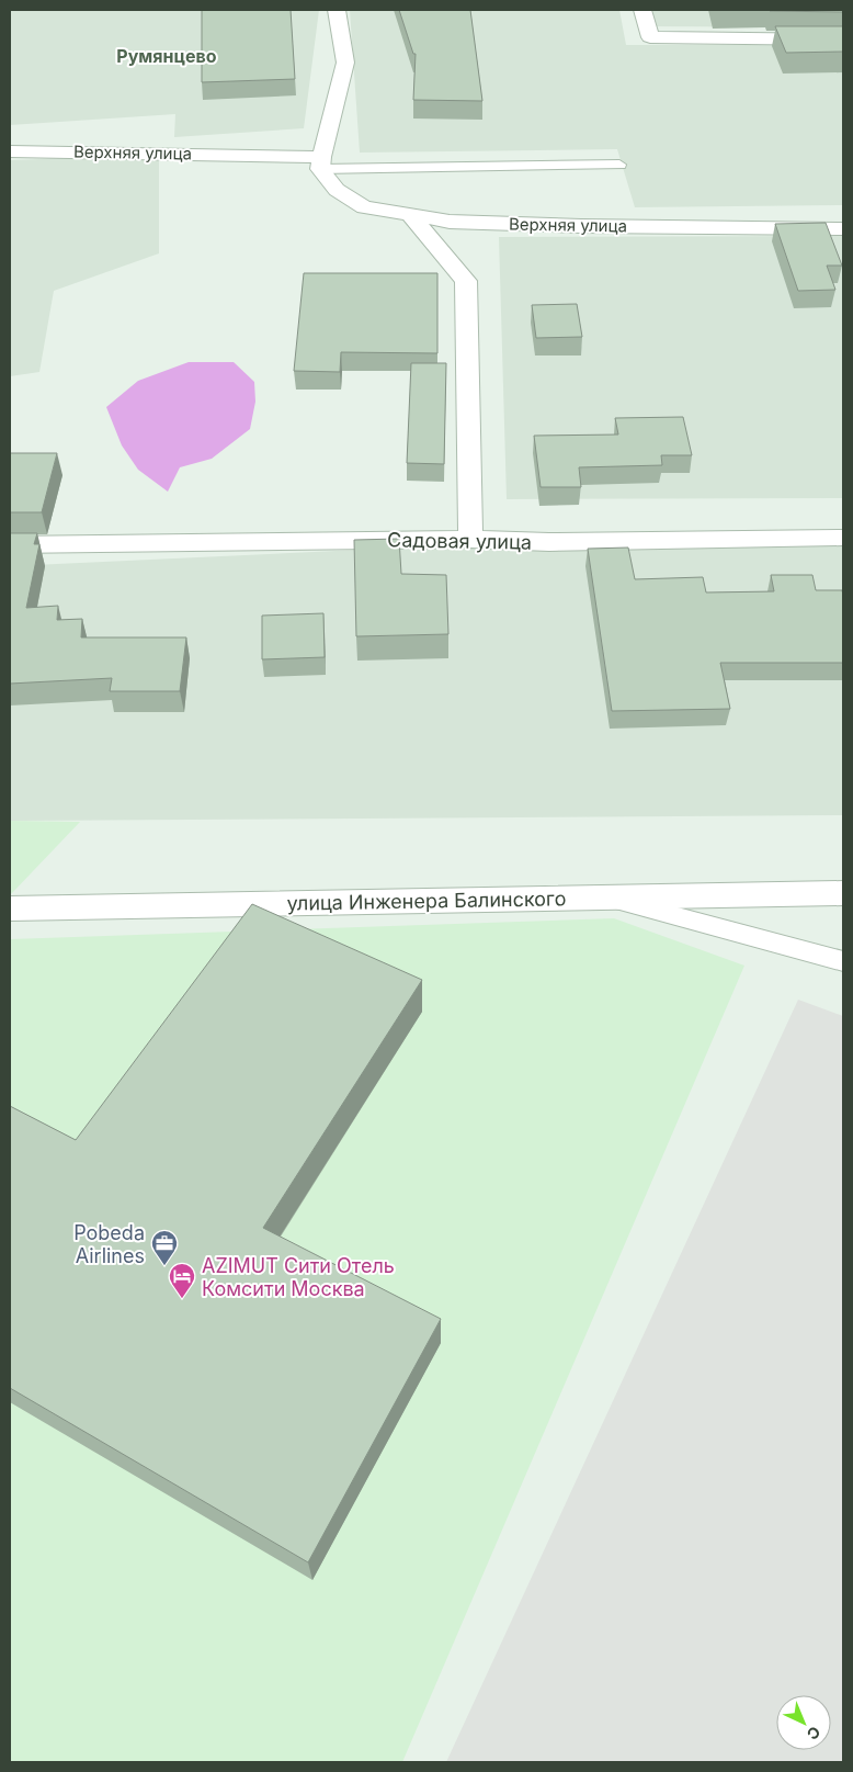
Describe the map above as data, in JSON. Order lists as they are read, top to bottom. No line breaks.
{"streets":{"street":["Верхняя улица","Садовая улица","улица Инженера Балинского"]},"districts":["Румянцево"],"places":{"office":["Pobeda Airlines"],"hotel":["AZIMUT Сити Отель Комсити Москва"]},"north":"bottom right"}
